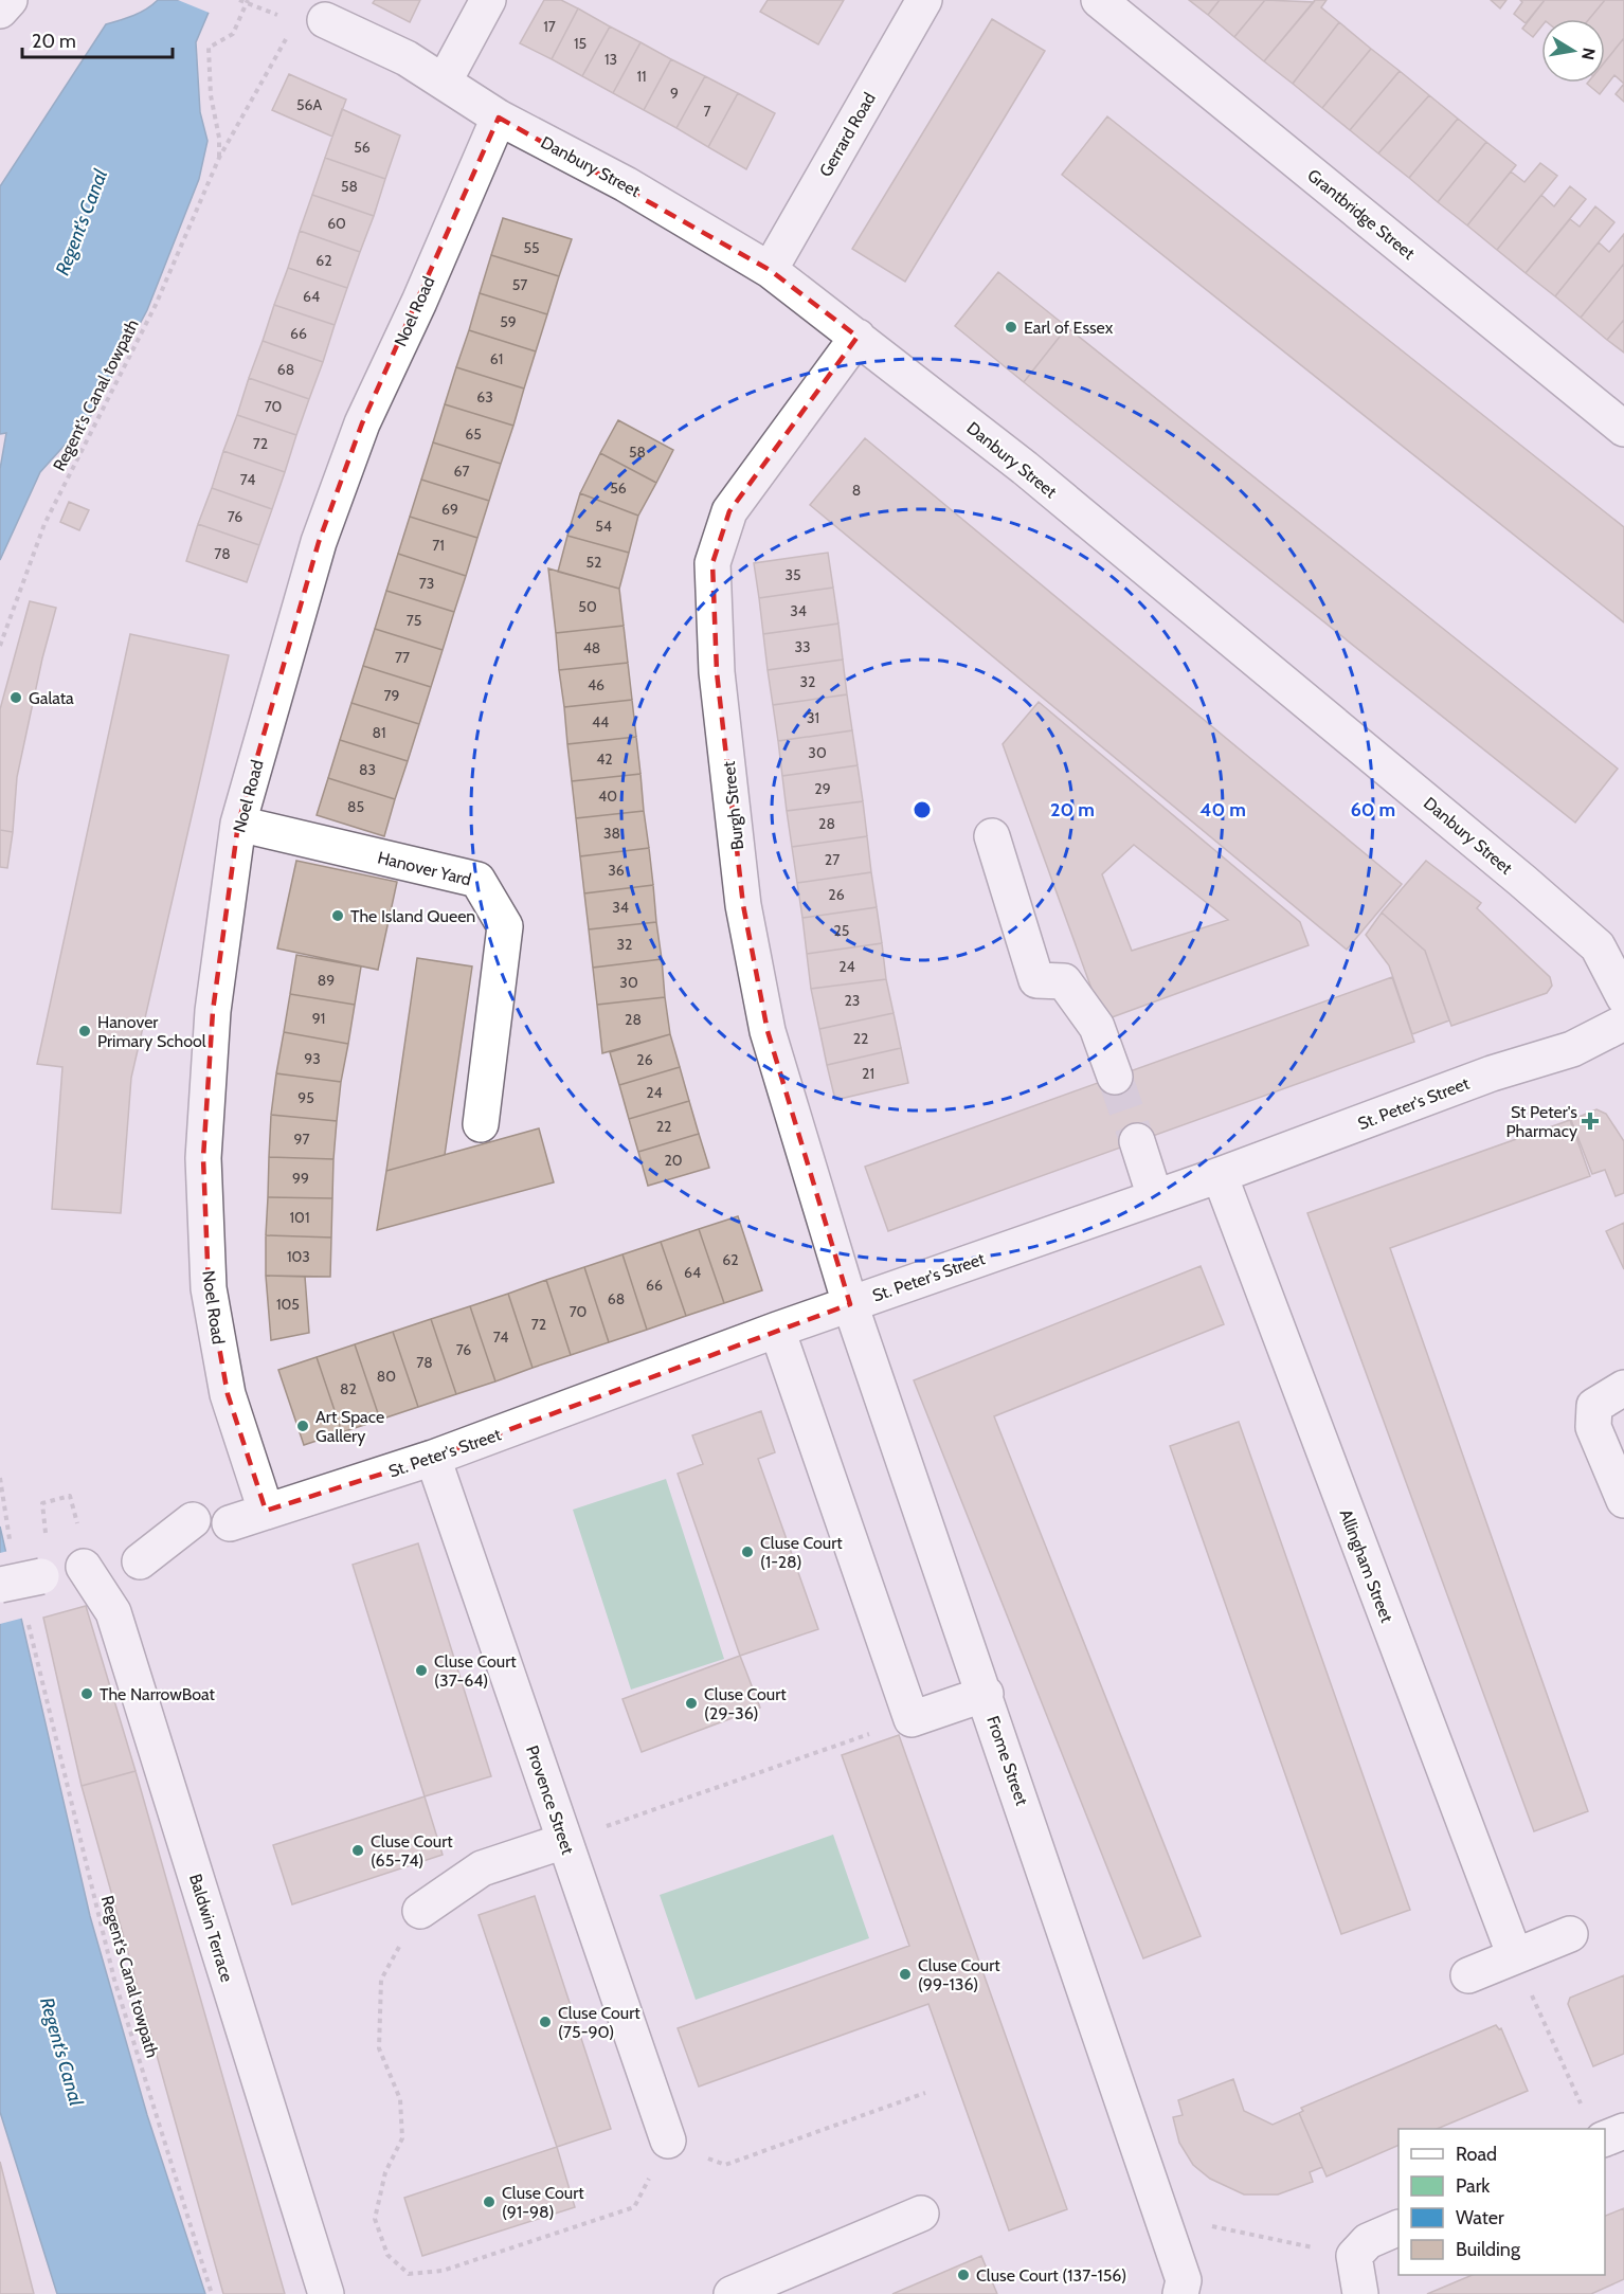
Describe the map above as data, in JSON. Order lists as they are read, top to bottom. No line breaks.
{"streets":{"street":["Gerrard Road","Danbury Street","Grantbridge Street","Noel Road","Burgh Street","Hanover Yard","St. Peter's Street","Allingham Street","Frome Street","Provence Street","Baldwin Terrace"],"path":["Regent's Canal towpath"]},"crossings":[["Gerrard Road","Danbury Street"],["Danbury Street","Noel Road"],["Danbury Street","Burgh Street"],["Noel Road","Hanover Yard"],["Noel Road","St. Peter's Street"],["Burgh Street","St. Peter's Street"],["Burgh Street","Frome Street"],["St. Peter's Street","Allingham Street"],["St. Peter's Street","Frome Street"],["St. Peter's Street","Provence Street"]],"water":["Regent's Canal"],"places":{"other":["Earl of Essex","Galata","The Island Queen","Hanover Primary School","Art Space Gallery","Cluse Court (1-28)","Cluse Court (37-64)","The NarrowBoat","Cluse Court (29-36)","Cluse Court (65-74)","Cluse Court (99-136)","Cluse Court (75-90)","Cluse Court (91-98)","Cluse Court (137-156)"],"health":["St Peter's Pharmacy"]},"house_numbers":["17","15","13","11","9","56A","7","56","58","60","55","62","57","64","59","66","61","68","63","70","65","72","58","67","74","56","8","69","76","54","71","78","52","35","73","50","34","75","33","48","77","32","46","79","31","44","81","30","42","83","29","40","85","28","38","27","36","26","34","25","32","24","89","30","23","91","28","22","93","26","21","24","95","22","97","20","99","101","103","62","64","66","68","105","70","72","74","76","78","80","82"],"legend":["Road","Park","Water","Building"],"scale_bar":"20 m","north":"right","rings":["20 m","40 m","60 m"]}
